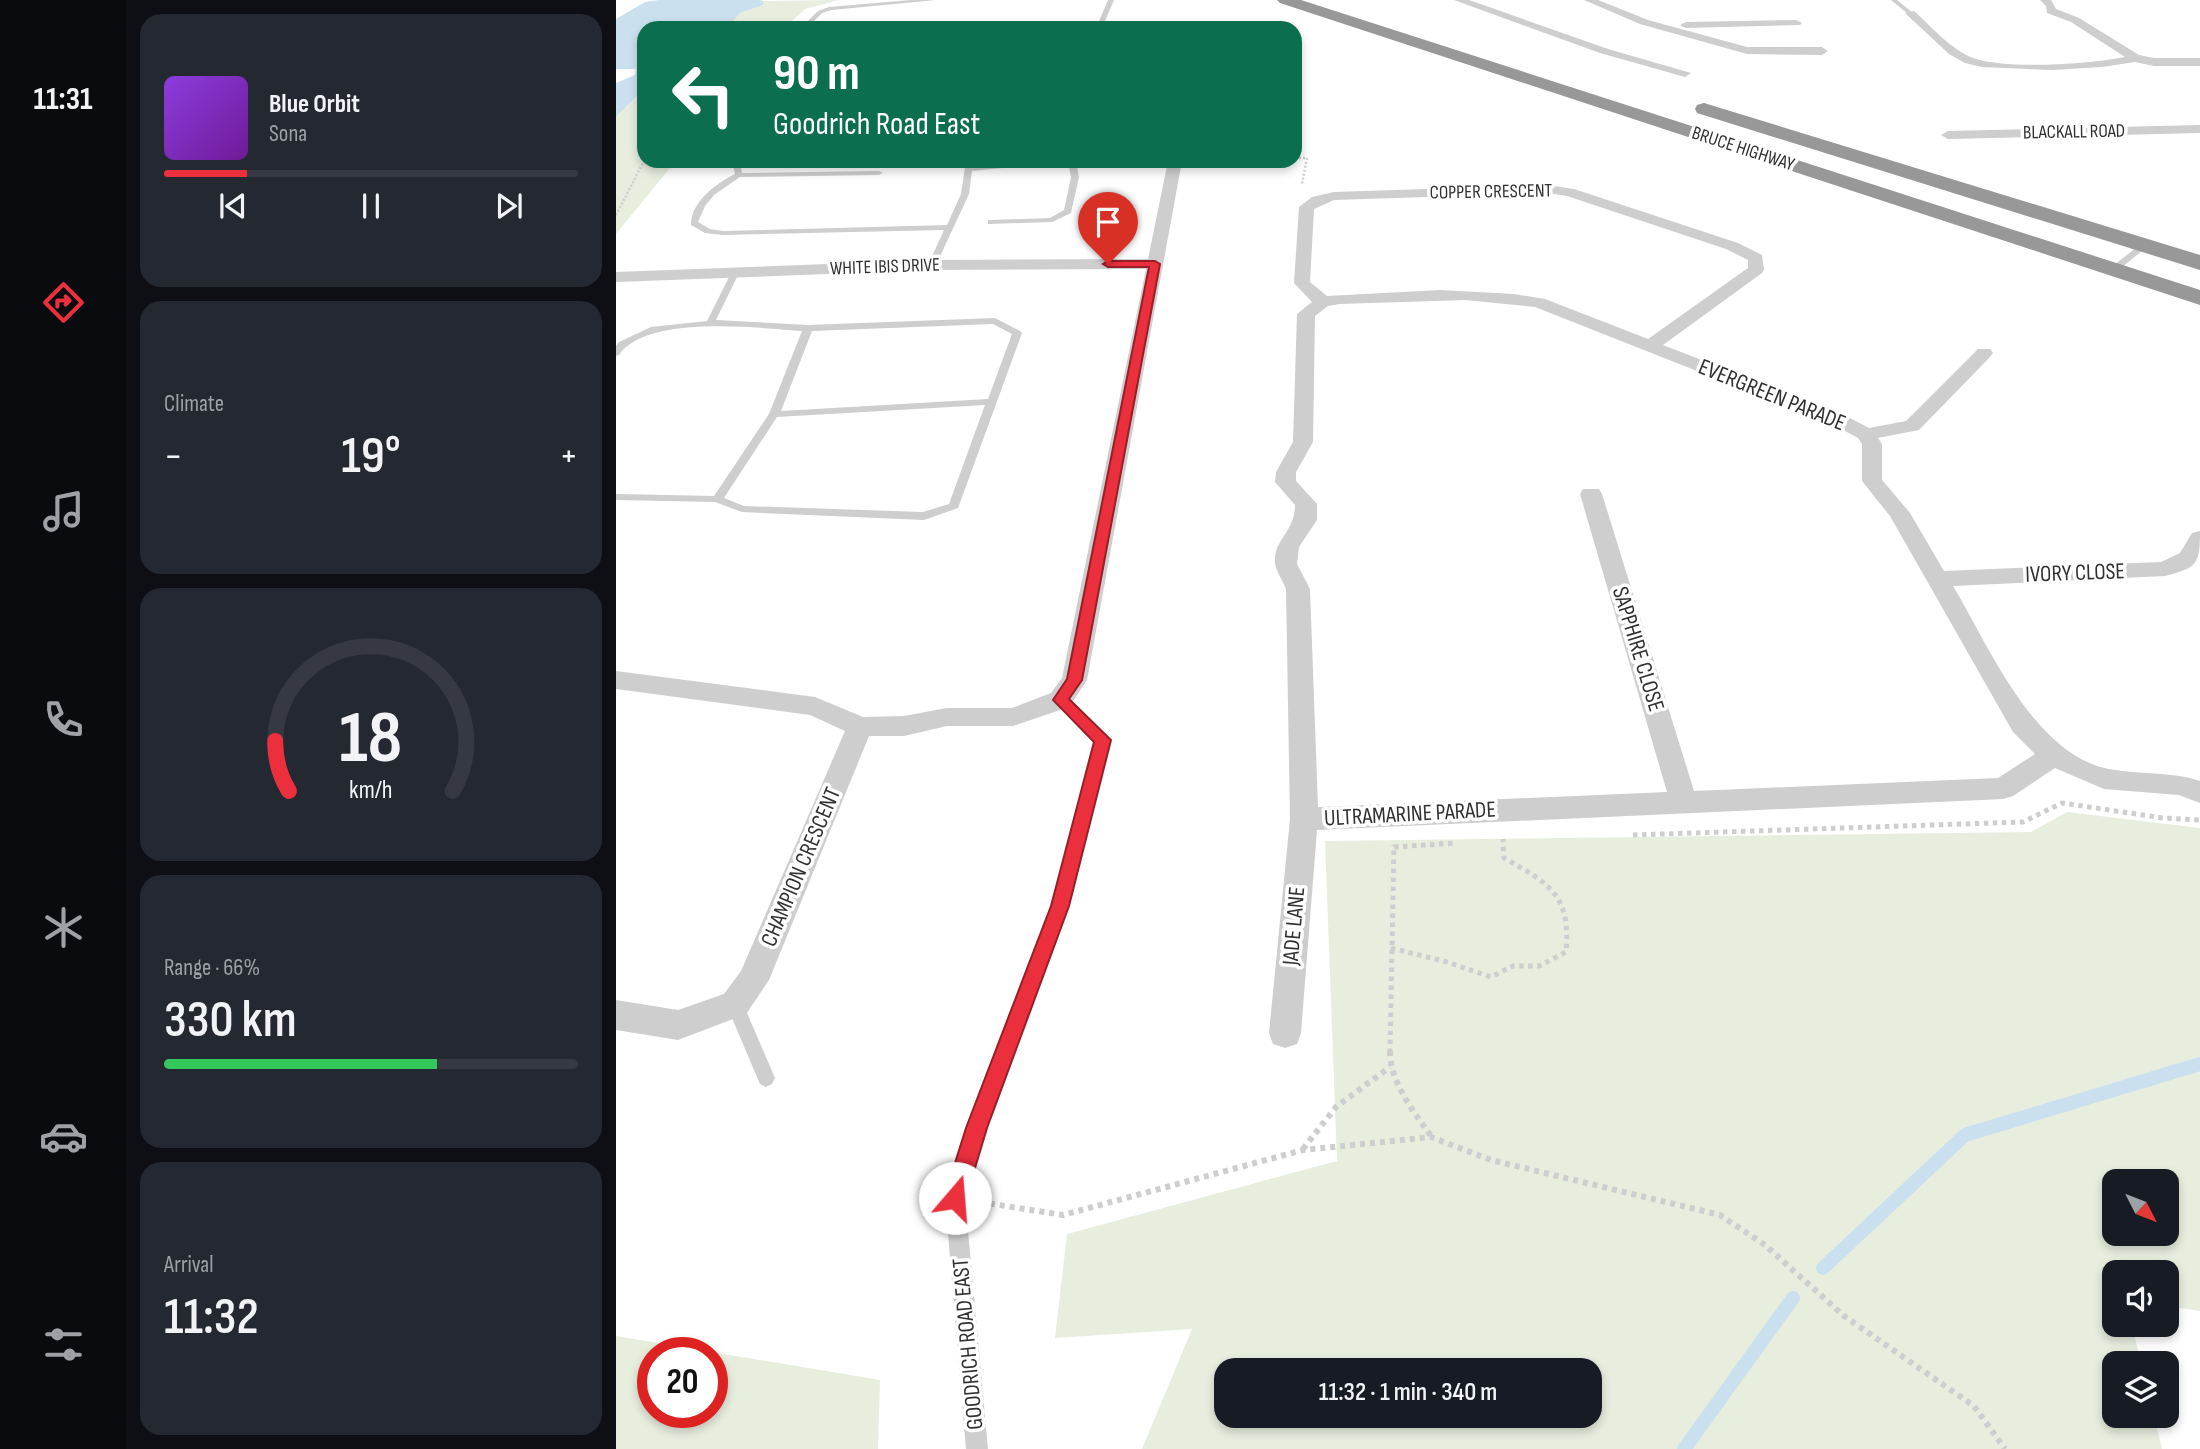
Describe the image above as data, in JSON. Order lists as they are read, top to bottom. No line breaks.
{"streets":{"highway":["BRUCE HIGHWAY"],"street":["BLACKALL ROAD","COPPER CRESCENT","WHITE IBIS DRIVE","EVERGREEN PARADE","IVORY CLOSE","SAPPHIRE CLOSE","ULTRAMARINE PARADE","CHAMPION CRESCENT","JADE LANE"],"lane":["GOODRICH ROAD EAST"]},"crossings":[["COPPER CRESCENT","EVERGREEN PARADE"],["COPPER CRESCENT","ULTRAMARINE PARADE"],["EVERGREEN PARADE","IVORY CLOSE"],["EVERGREEN PARADE","ULTRAMARINE PARADE"],["SAPPHIRE CLOSE","ULTRAMARINE PARADE"],["ULTRAMARINE PARADE","JADE LANE"]],"north":"bottom right","page":{"tabs":"11:31","turn":["90 m","Goodrich Road East"],"song":["Blue Orbit","Sona"],"tile":["Climate",["Range · 66%","330 km"],["Arrival","11:32"]],"heat":["−","19°","+"],"limit":"20","trip":"11:32 · 1 min · 340 m","gauge":["18","km/h"]}}
